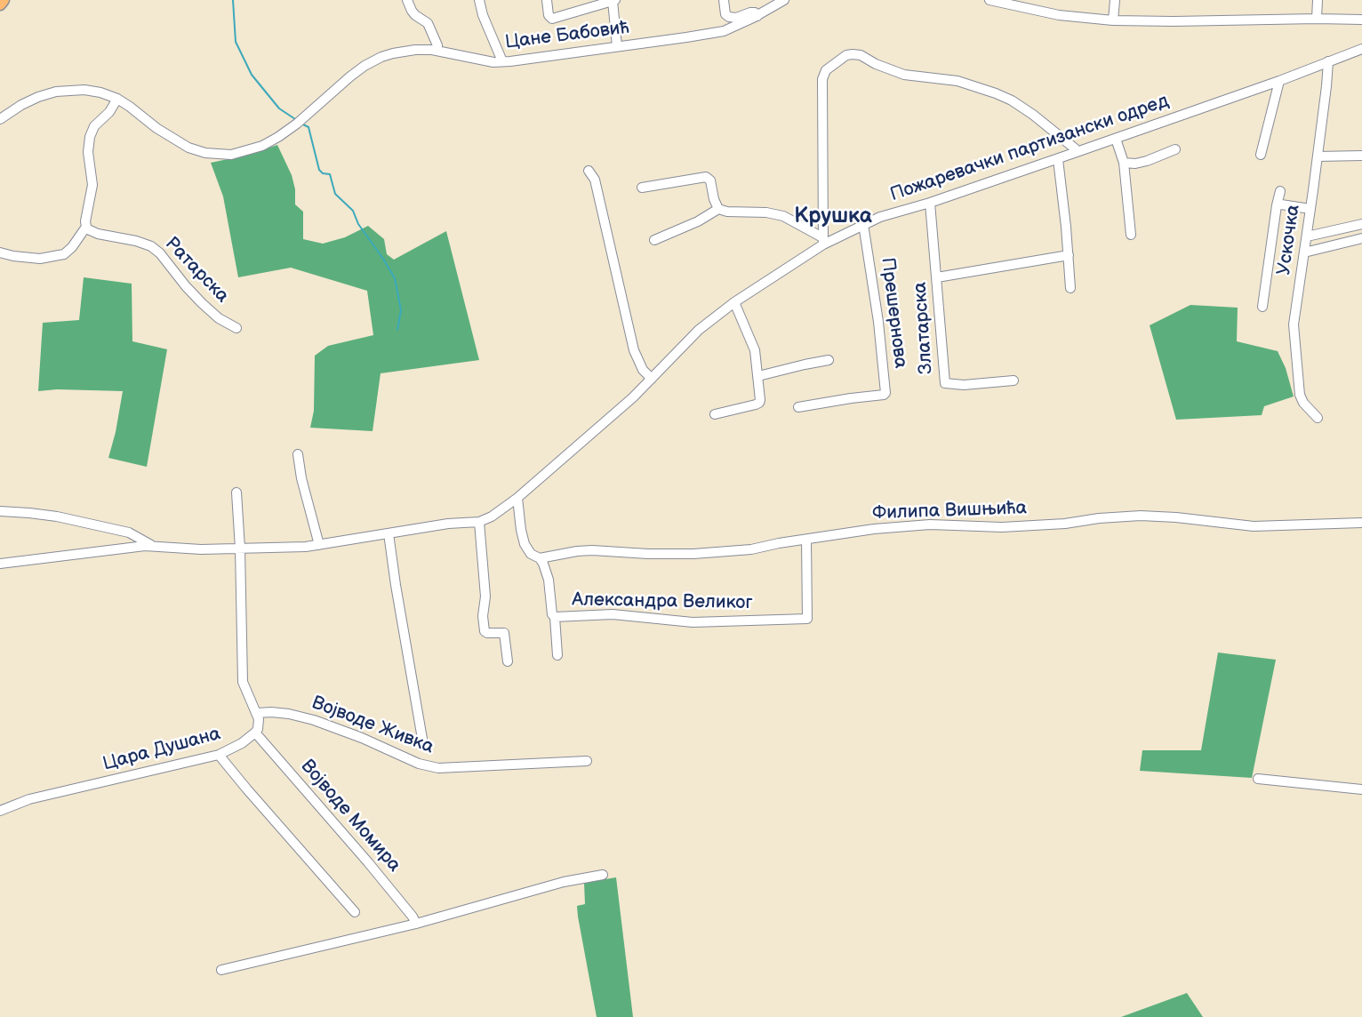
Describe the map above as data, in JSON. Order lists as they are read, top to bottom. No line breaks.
{"streets":{"street":["Цане Бабовић","Пожаревачки партизански одред","Ускочка","Ратарска","Прешернова","Златарска","Филипа Вишњића","Александра Великог","Војводе Живка","Цара Душана","Војводе Момира"]},"crossings":[["Пожаревачки партизански одред","Ускочка"],["Пожаревачки партизански одред","Прешернова"],["Пожаревачки партизански одред","Златарска"],["Пожаревачки партизански одред","Александра Великог"],["Филипа Вишњића","Александра Великог"],["Цара Душана","Војводе Момира"]],"districts":["Крушка"]}
